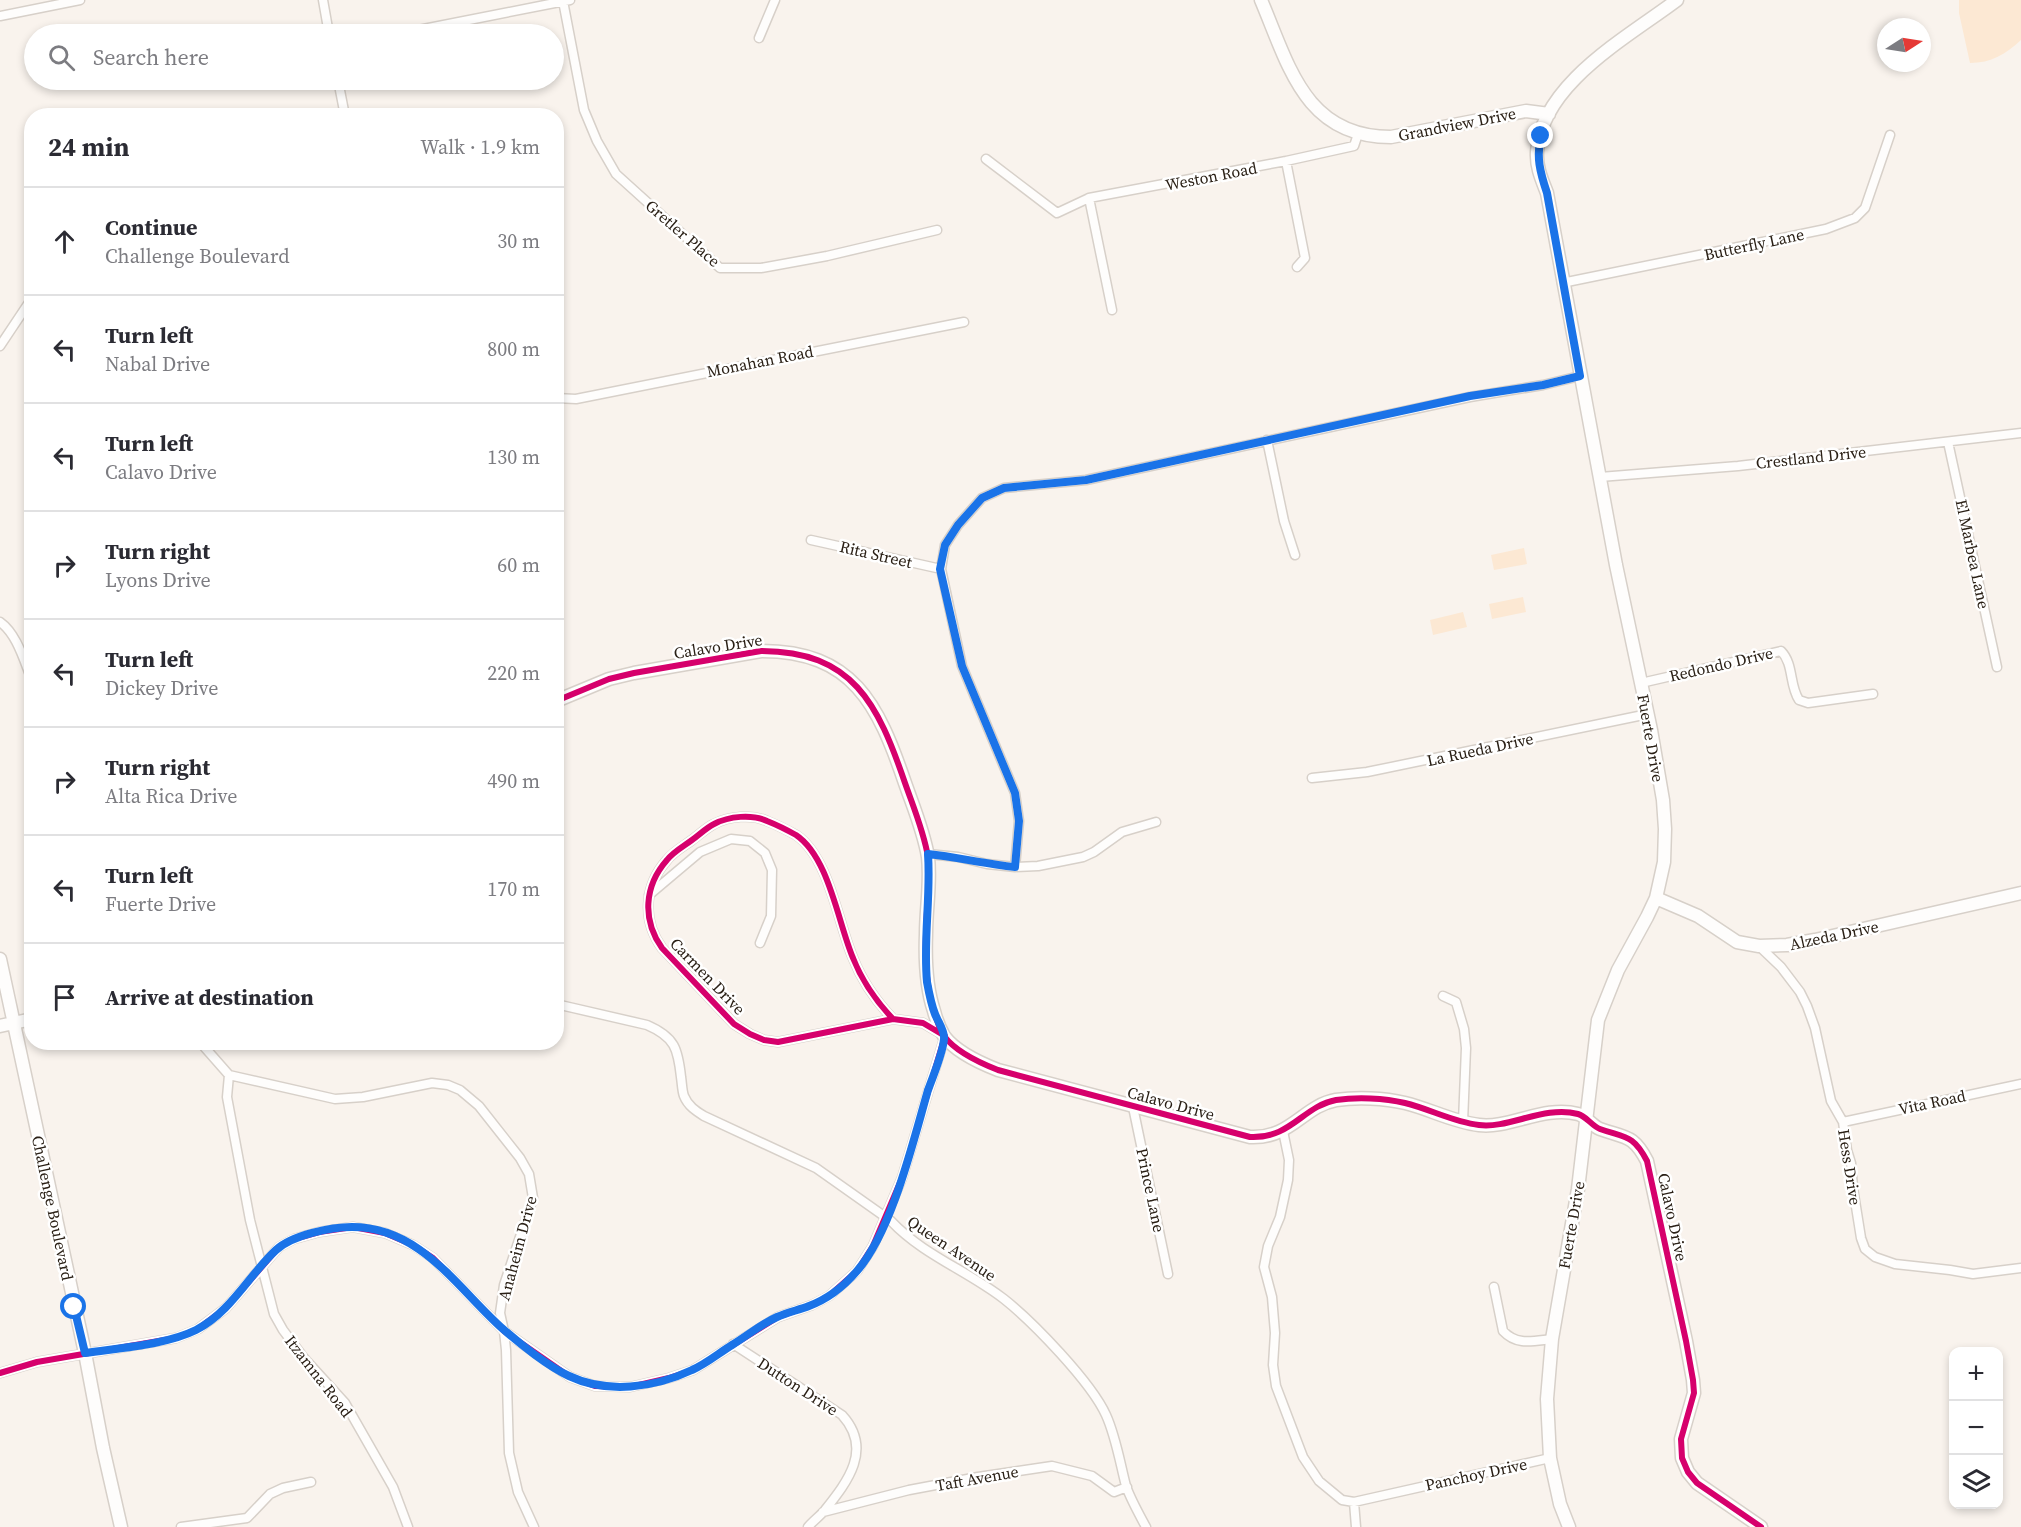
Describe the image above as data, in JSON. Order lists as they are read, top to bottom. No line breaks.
{"streets":{"street":["Grandview Drive","Weston Road","Gretler Place","Butterfly Lane","Monahan Road","Crestland Drive","Rita Street","El Marbea Lane","Calavo Drive","Redondo Drive","Fuerte Drive","La Rueda Drive","Alzeda Drive","Carmen Drive","Vita Road","Hess Drive","Prince Lane","Challenge Boulevard","Anaheim Drive","Queen Avenue","Itzamna Road","Dutton Drive","Panchoy Drive","Taft Avenue"]},"crossings":[["Grandview Drive","Weston Road"],["Grandview Drive","Fuerte Drive"],["Butterfly Lane","Fuerte Drive"],["Crestland Drive","El Marbea Lane"],["Crestland Drive","Fuerte Drive"],["Calavo Drive","Fuerte Drive"],["Calavo Drive","Carmen Drive"],["Calavo Drive","Prince Lane"],["Redondo Drive","Fuerte Drive"],["Fuerte Drive","La Rueda Drive"],["Fuerte Drive","Alzeda Drive"],["Fuerte Drive","Panchoy Drive"],["Alzeda Drive","Hess Drive"],["Vita Road","Hess Drive"],["Anaheim Drive","Itzamna Road"],["Queen Avenue","Taft Avenue"],["Dutton Drive","Taft Avenue"]],"north":"right","page":{"search":"Search here","heading":["24 min","Walk · 1.9 km"],"list":[["Continue","Challenge Boulevard","30 m"],["Turn left","Nabal Drive","800 m"],["Turn left","Calavo Drive","130 m"],["Turn right","Lyons Drive","60 m"],["Turn left","Dickey Drive","220 m"],["Turn right","Alta Rica Drive","490 m"],["Turn left","Fuerte Drive","170 m"],"Arrive at destination"],"map_buttons":["+","−"]}}
